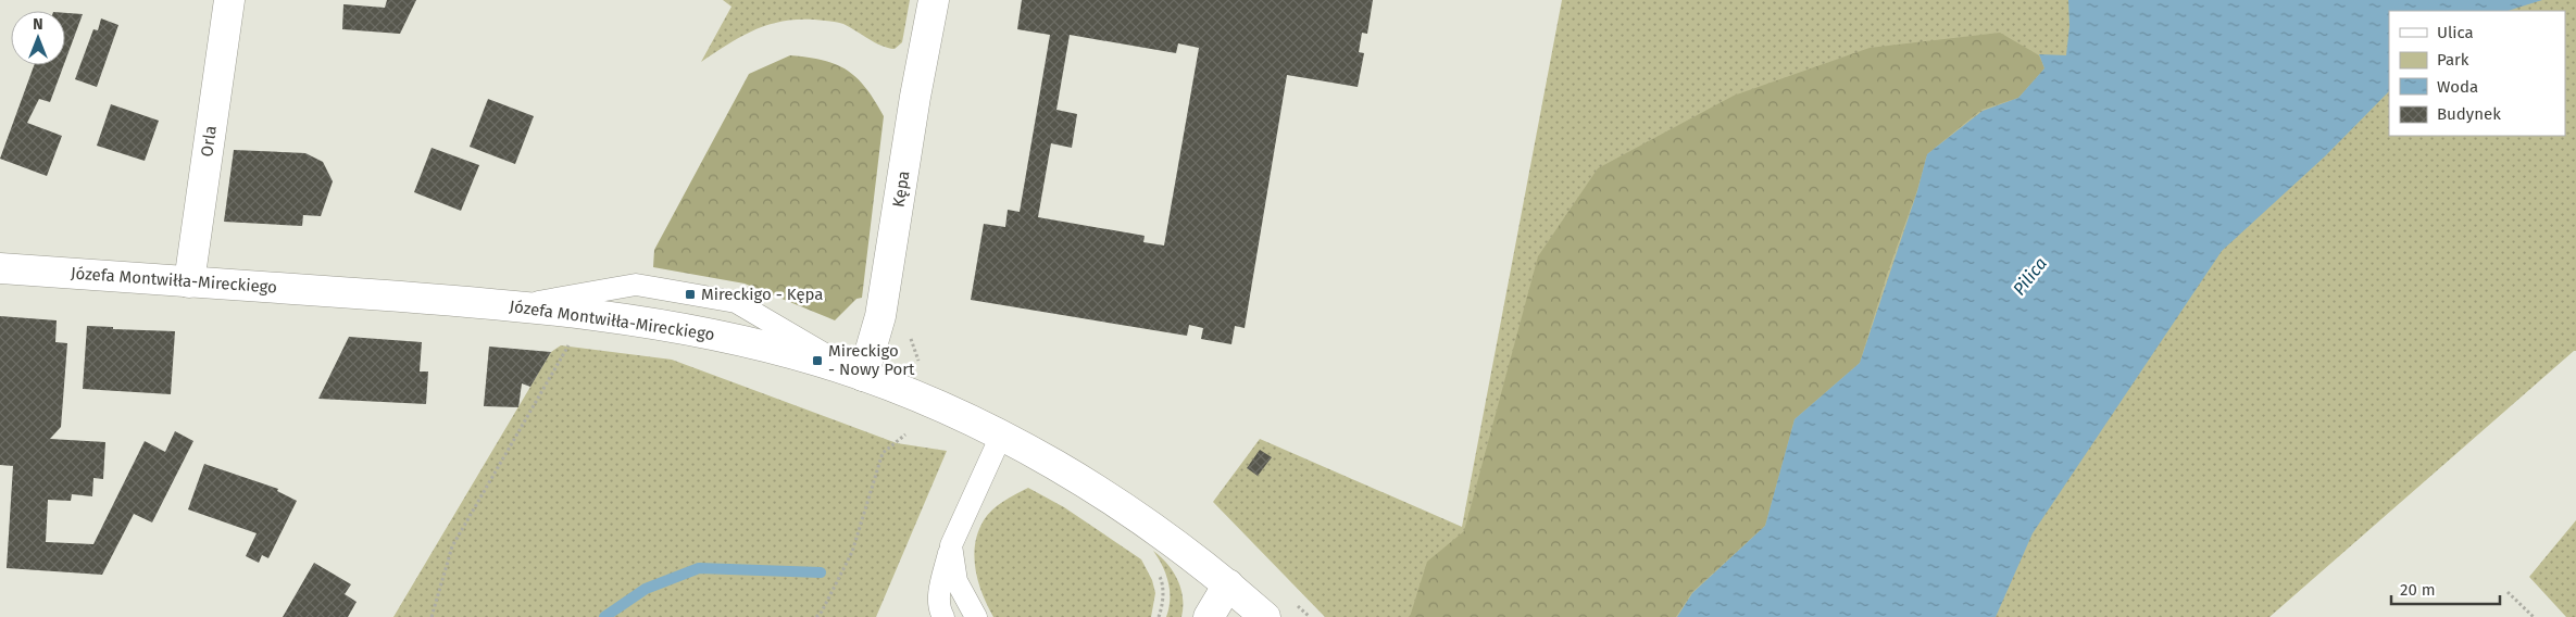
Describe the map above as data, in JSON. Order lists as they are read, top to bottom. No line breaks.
{"streets":{"main road":["Orla","Kępa","Józefa Montwiłła-Mireckiego"]},"crossings":[["Orla","Józefa Montwiłła-Mireckiego"],["Kępa","Józefa Montwiłła-Mireckiego"]],"water":["Pilica"],"places":{"transit":["Mireckigo - Kępa","Mireckigo - Nowy Port"]},"legend":["Ulica","Park","Woda","Budynek"],"scale_bar":"20 m","north":"top"}
